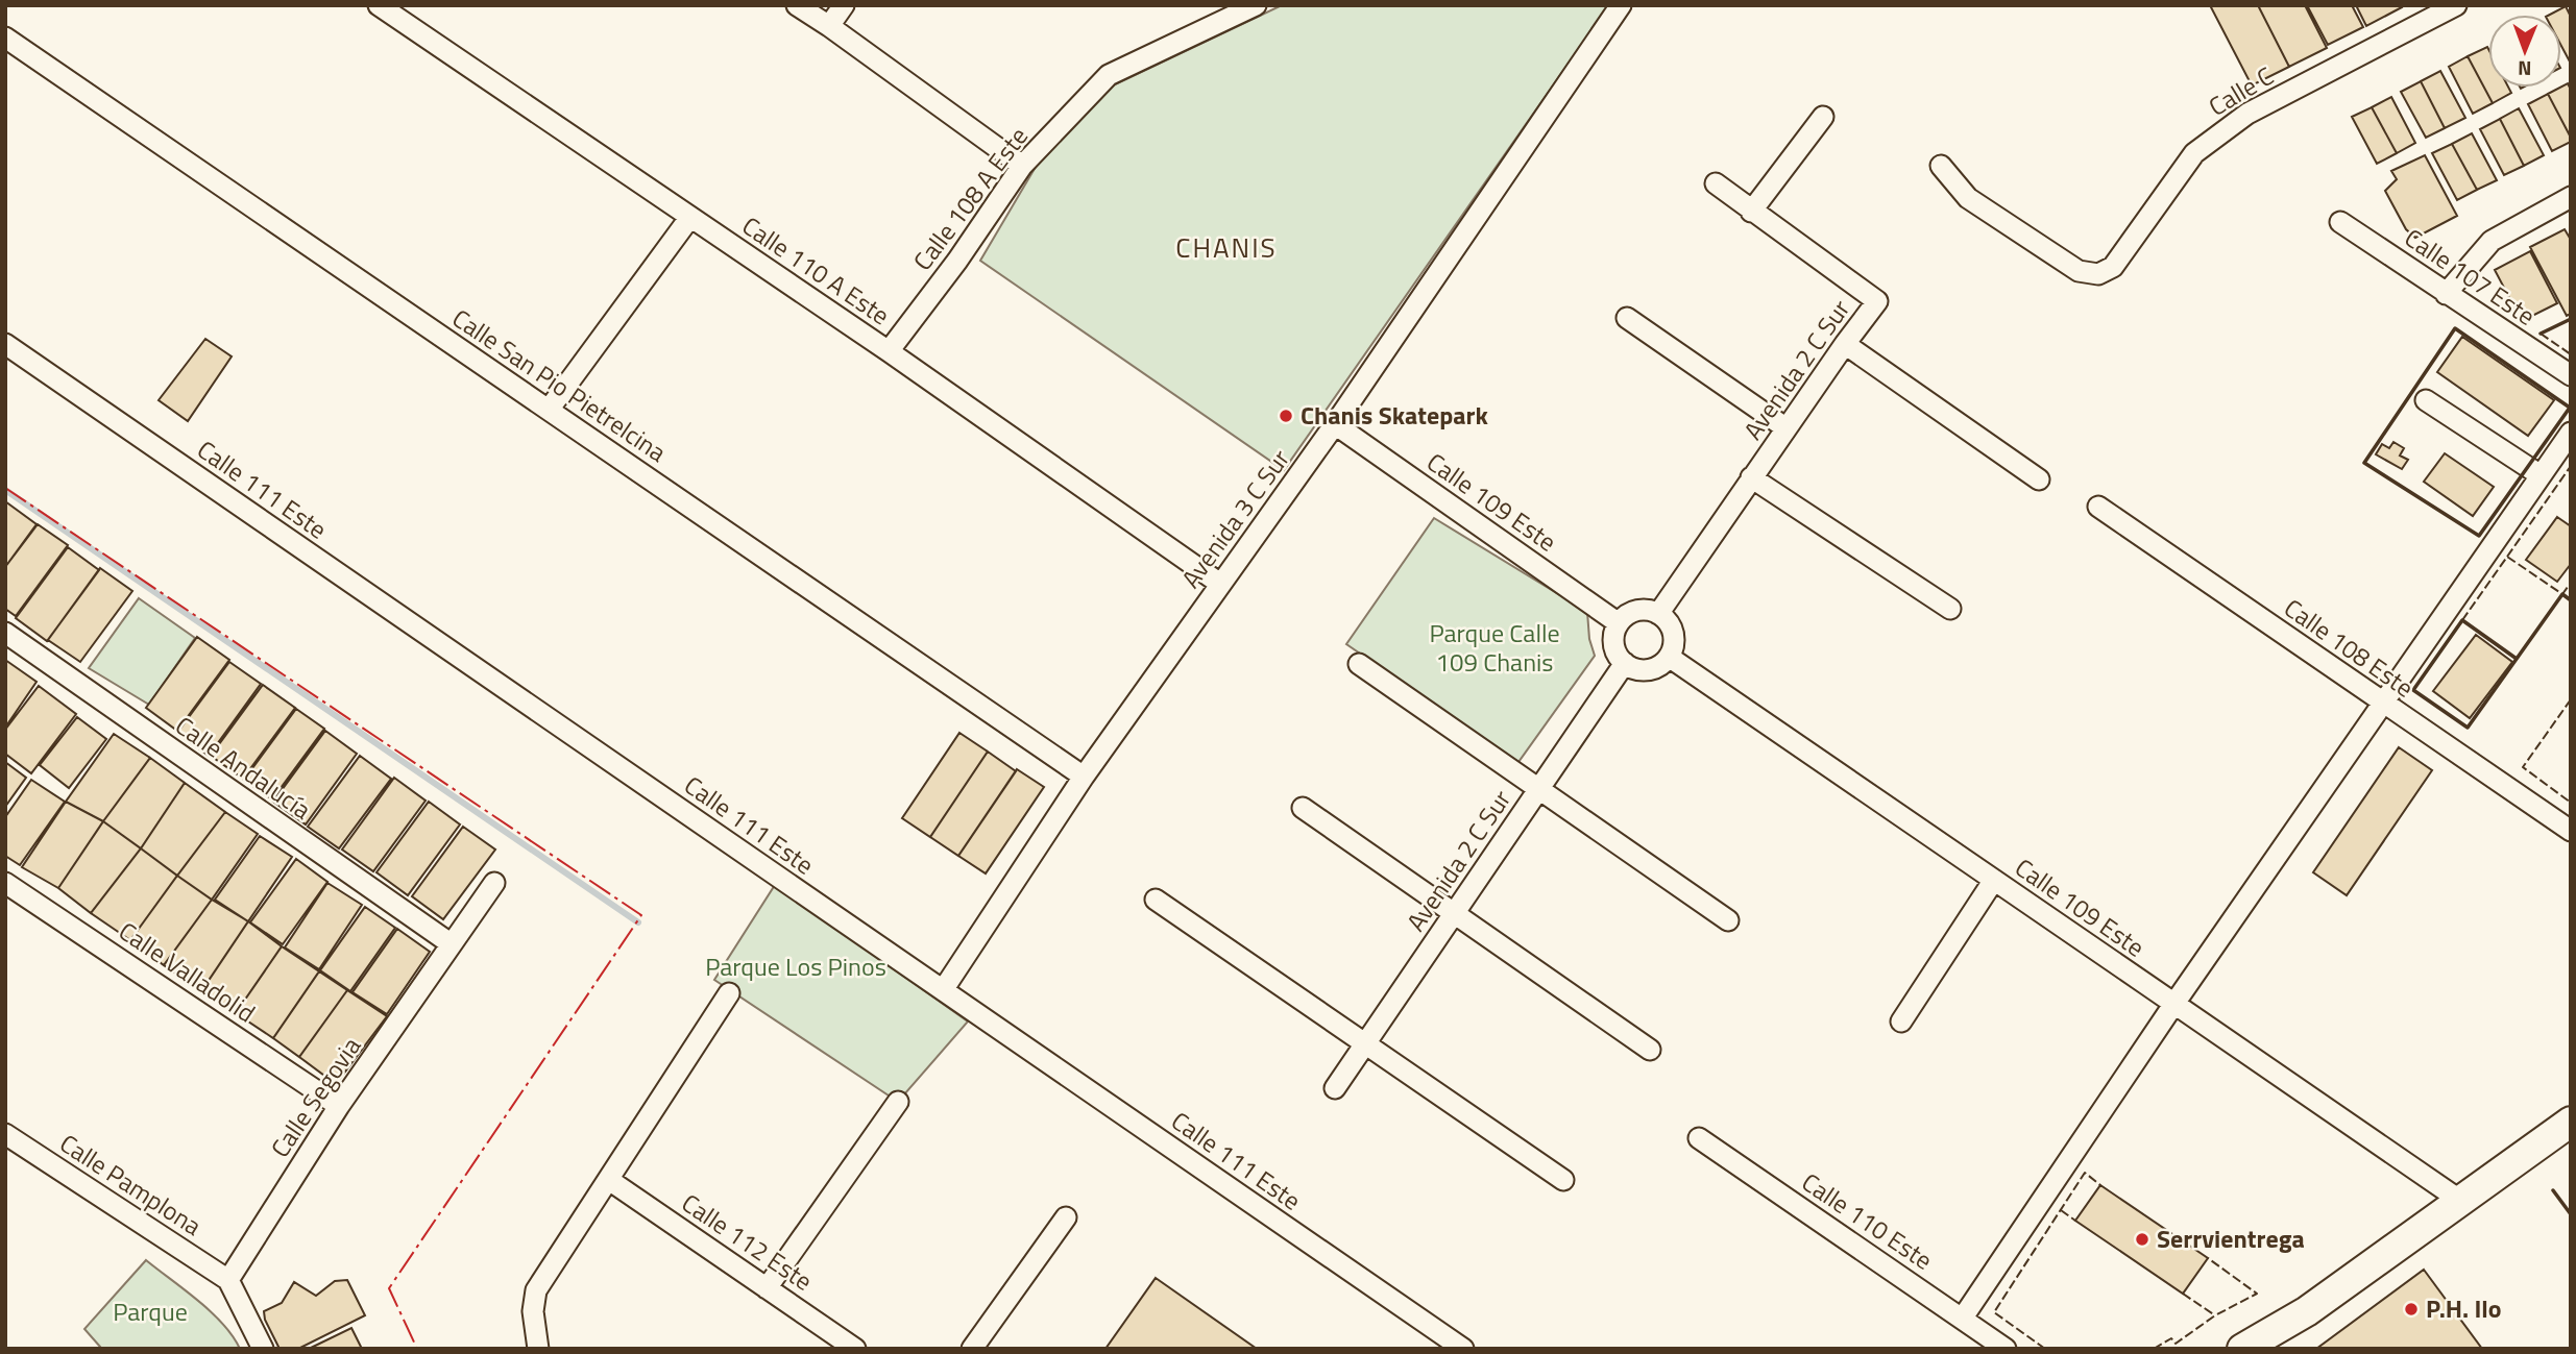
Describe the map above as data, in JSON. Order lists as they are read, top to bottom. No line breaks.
{"streets":{"street":["Calle C","Calle 108 A Este","Calle 110 A Este","Calle 107 Este","Avenida 2 C Sur","Calle San Pio Pietrelcina","Calle 111 Este","Calle 109 Este","Avenida 3 C Sur","Calle 108 Este","Calle Andalucía","Calle Valladolid","Calle Segovia","Calle Pamplona","Calle 110 Este","Calle 112 Este"]},"crossings":[["Calle 108 A Este","Calle 110 A Este"],["Calle 110 A Este","Avenida 3 C Sur"],["Avenida 2 C Sur","Calle 109 Este"],["Calle San Pio Pietrelcina","Avenida 3 C Sur"],["Calle 111 Este","Avenida 3 C Sur"],["Calle 109 Este","Avenida 3 C Sur"],["Calle Andalucía","Calle Segovia"],["Calle Valladolid","Calle Segovia"],["Calle Segovia","Calle Pamplona"]],"districts":["CHANIS"],"parks":["Parque Calle 109 Chanis","Parque Los Pinos","Parque"],"places":["Chanis Skatepark","Serrvientrega","P.H. Ilo"],"north":"bottom"}
